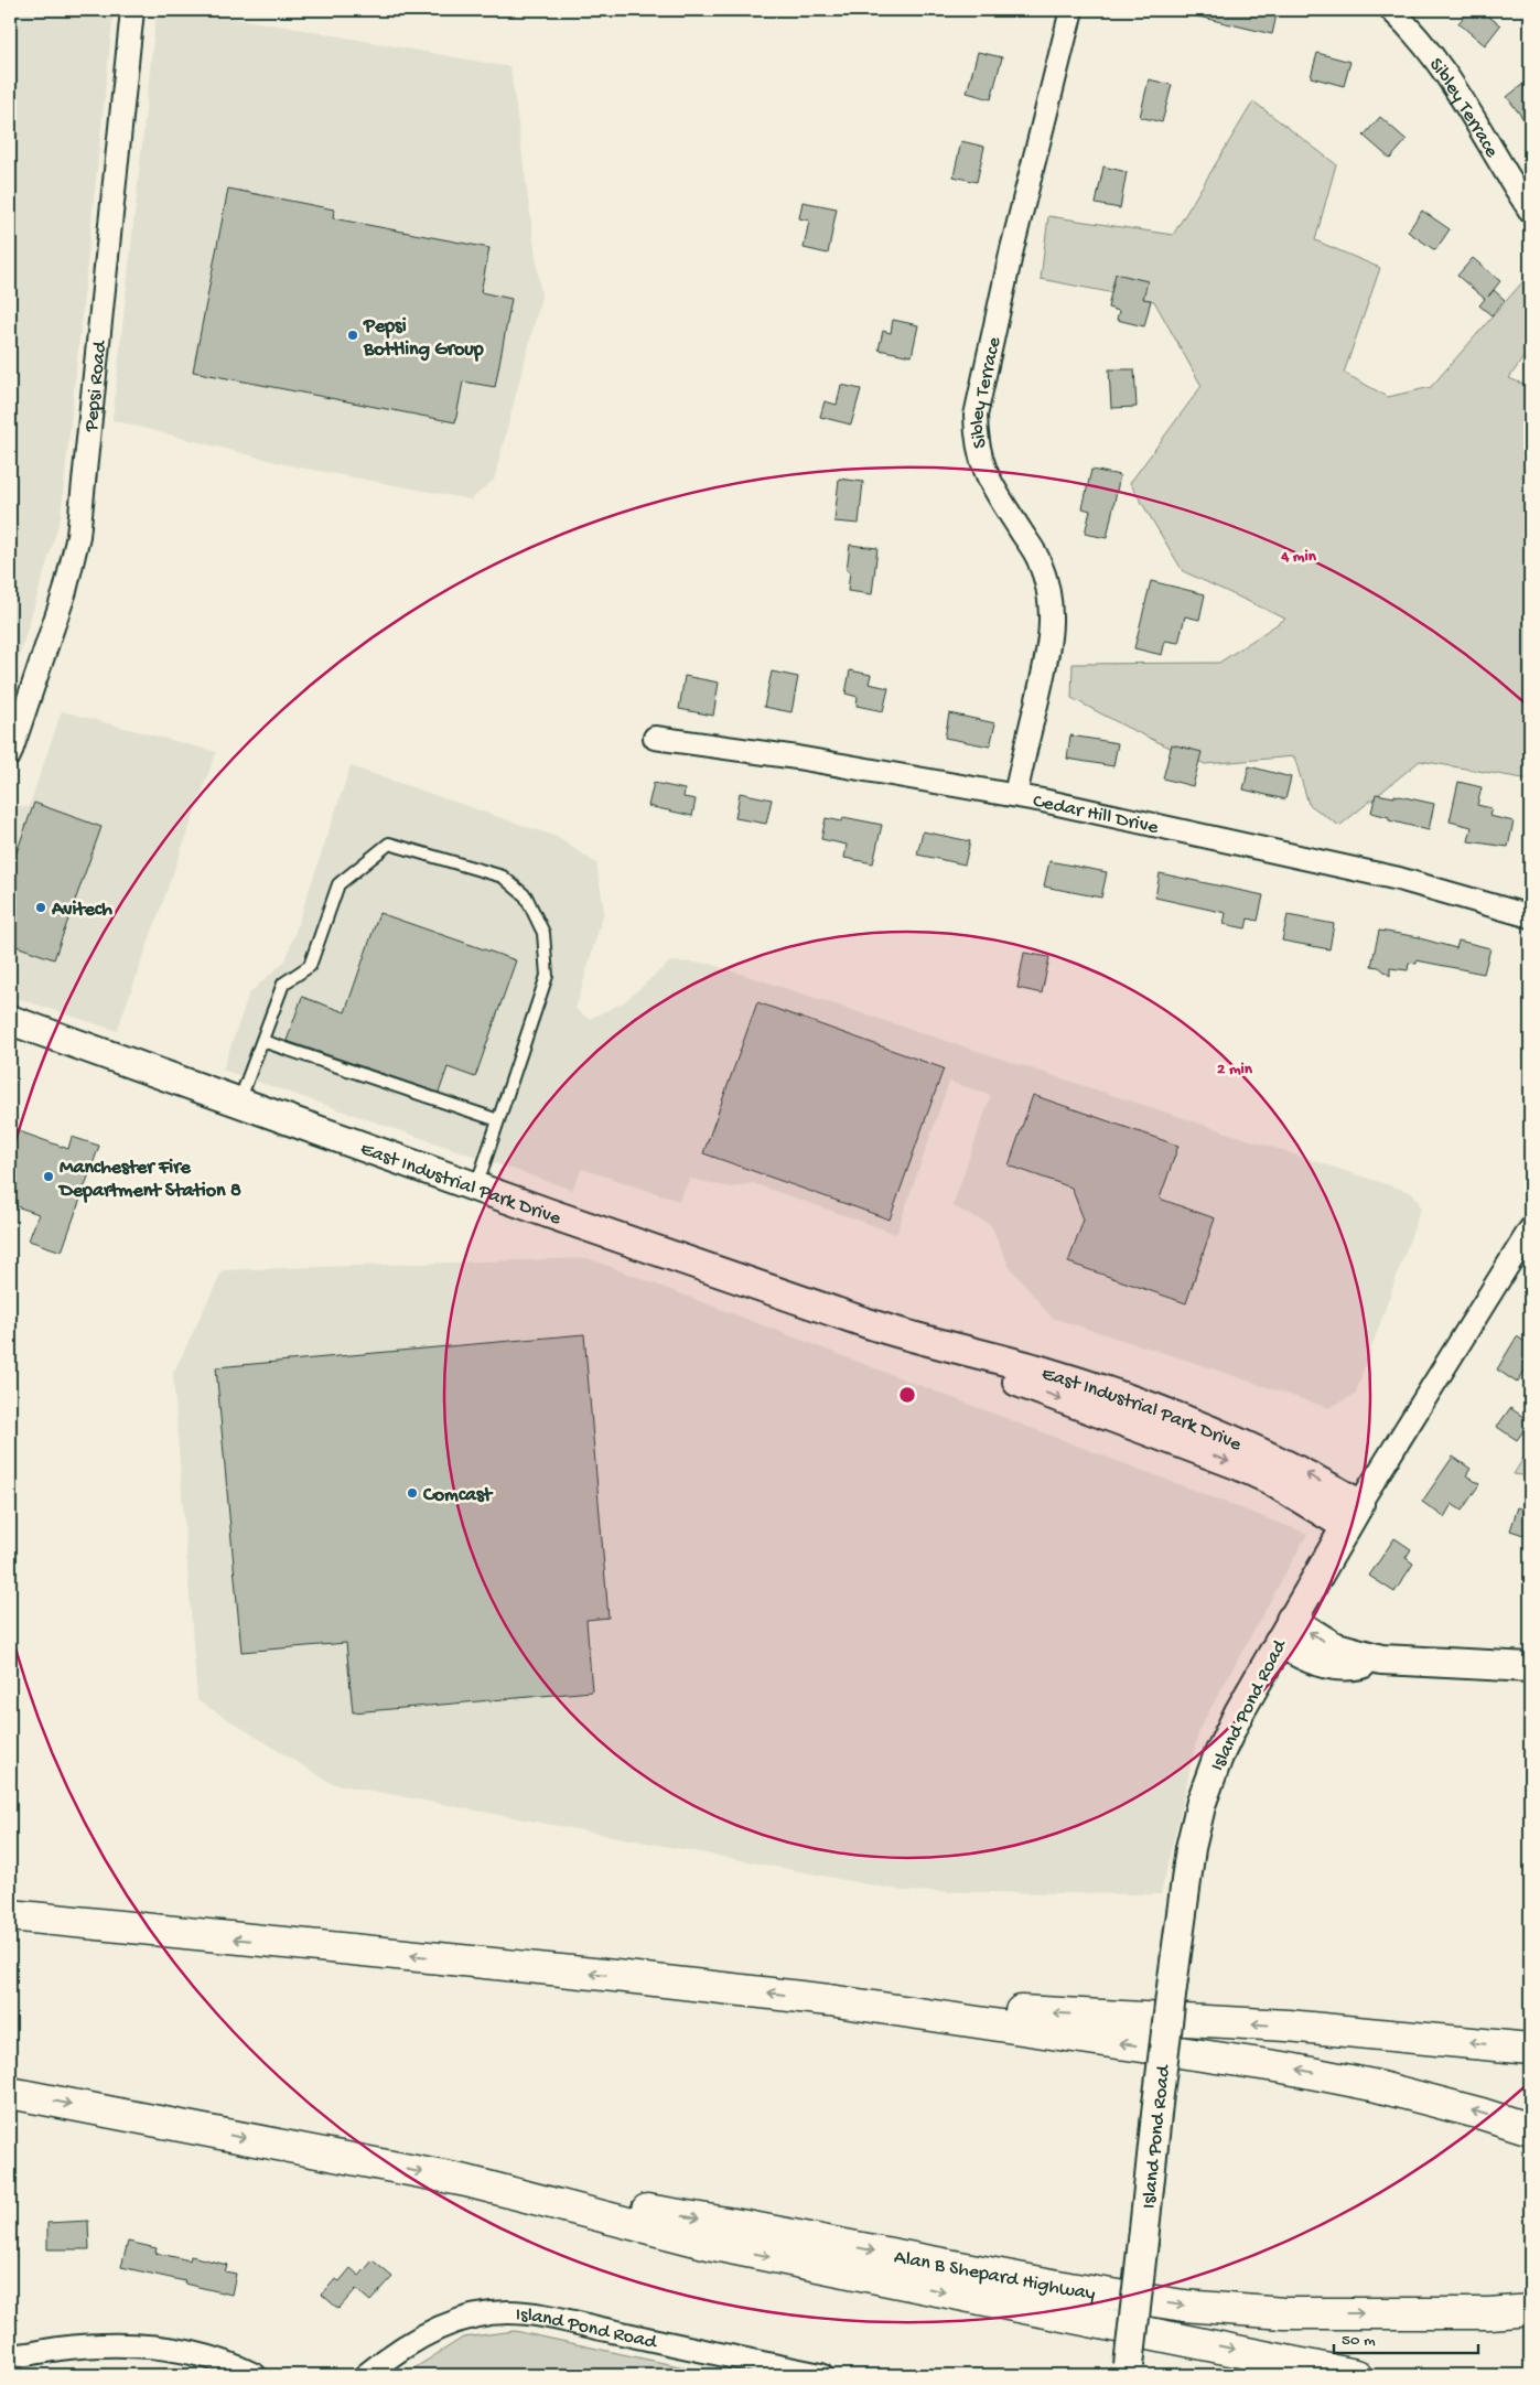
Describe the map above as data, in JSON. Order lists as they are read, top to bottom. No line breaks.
{"streets":{"highway":["Alan B Shepard Highway"],"street":["Sibley Terrace","Pepsi Road","Cedar Hill Drive","East Industrial Park Drive","Island Pond Road"]},"crossings":[["Sibley Terrace","Cedar Hill Drive"],["East Industrial Park Drive","Island Pond Road"]],"places":["Pepsi Bottling Group","Avitech","Manchester Fire Department Station 8","Comcast"],"scale_bar":"50 m","rings":["4 min","2 min"]}
